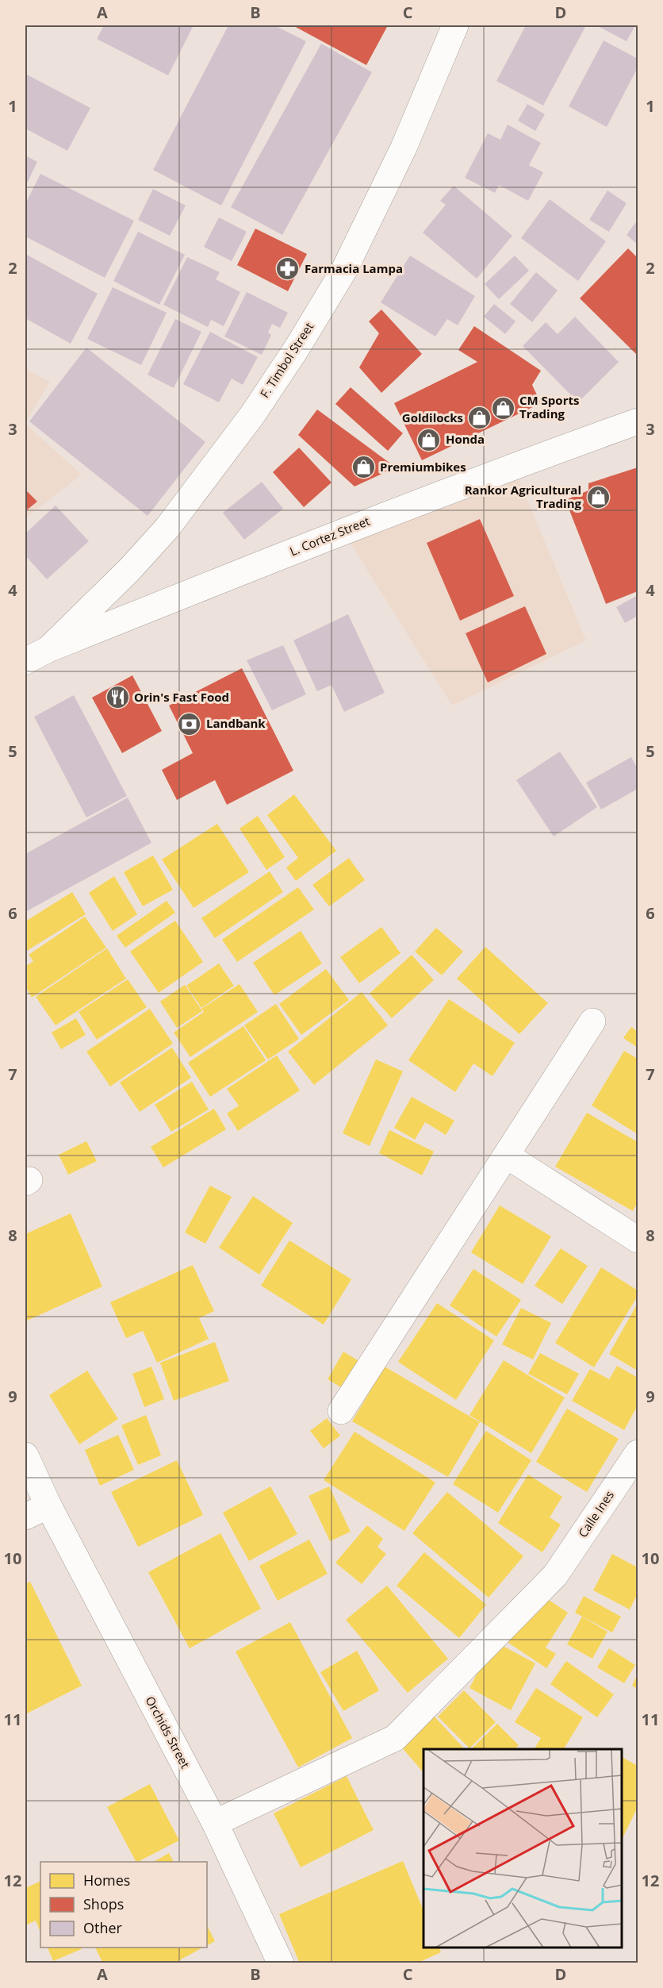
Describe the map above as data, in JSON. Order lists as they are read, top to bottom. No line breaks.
{"streets":{"street":["F. Timbol Street","L. Cortez Street","Calle Ines","Orchids Street"]},"crossings":[["F. Timbol Street","L. Cortez Street"],["Calle Ines","Orchids Street"]],"places":{"pharmacy":["Farmacia Lampa"],"shop":["CM Sports Trading","Goldilocks","Honda","Premiumbikes","Rankor Agricultural Trading"],"restaurant":["Orin's Fast Food"],"bank":["Landbank"]},"legend":["Homes","Shops","Other"],"grid":{"columns":["A","B","C","D"],"rows":["1","2","3","4","5","6","7","8","9","10","11","12"]}}
